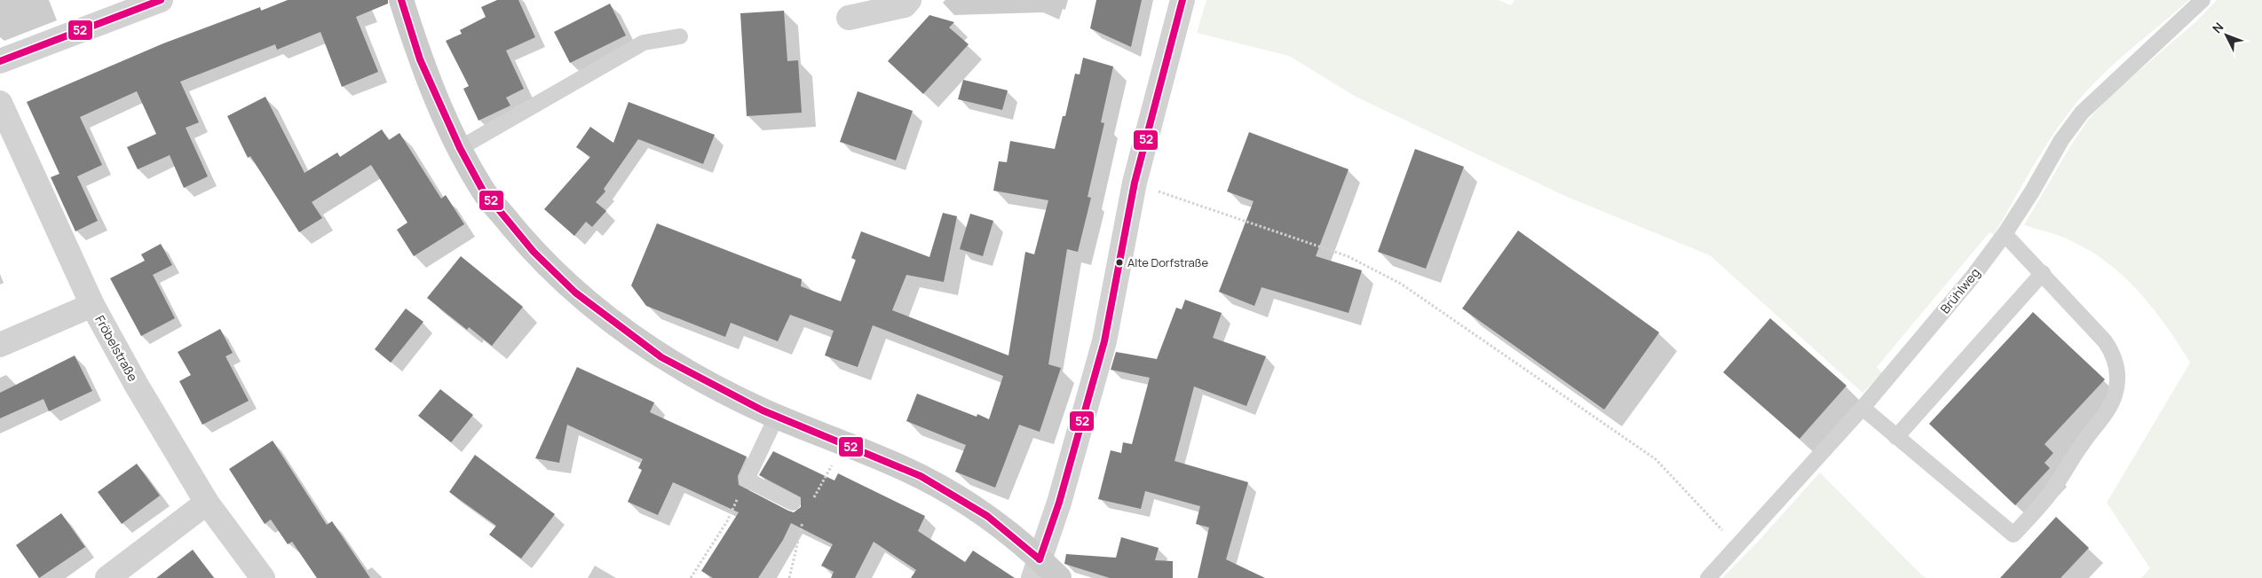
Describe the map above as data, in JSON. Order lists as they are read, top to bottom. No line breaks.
{"streets":{"street":["Fröbelstraße"],"lane":["Brühlweg"]},"places":["Alte Dorfstraße"],"lines":["transit line 52"],"north":"top left"}
